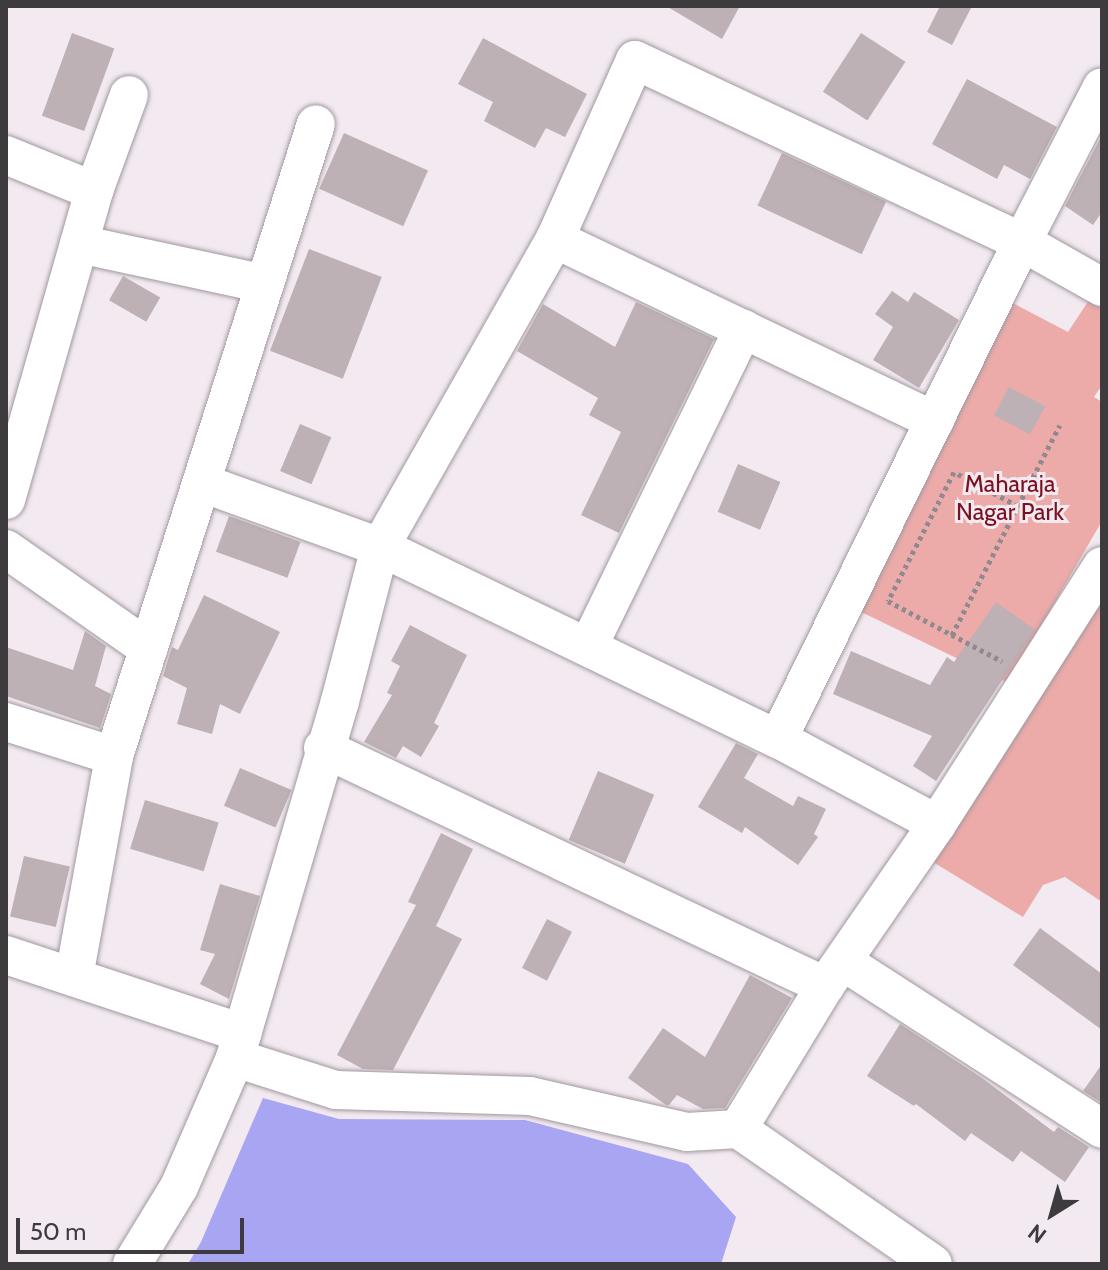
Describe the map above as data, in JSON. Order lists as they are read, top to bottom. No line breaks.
{"parks":["Maharaja Nagar Park"],"scale_bar":"50 m","north":"bottom left"}
